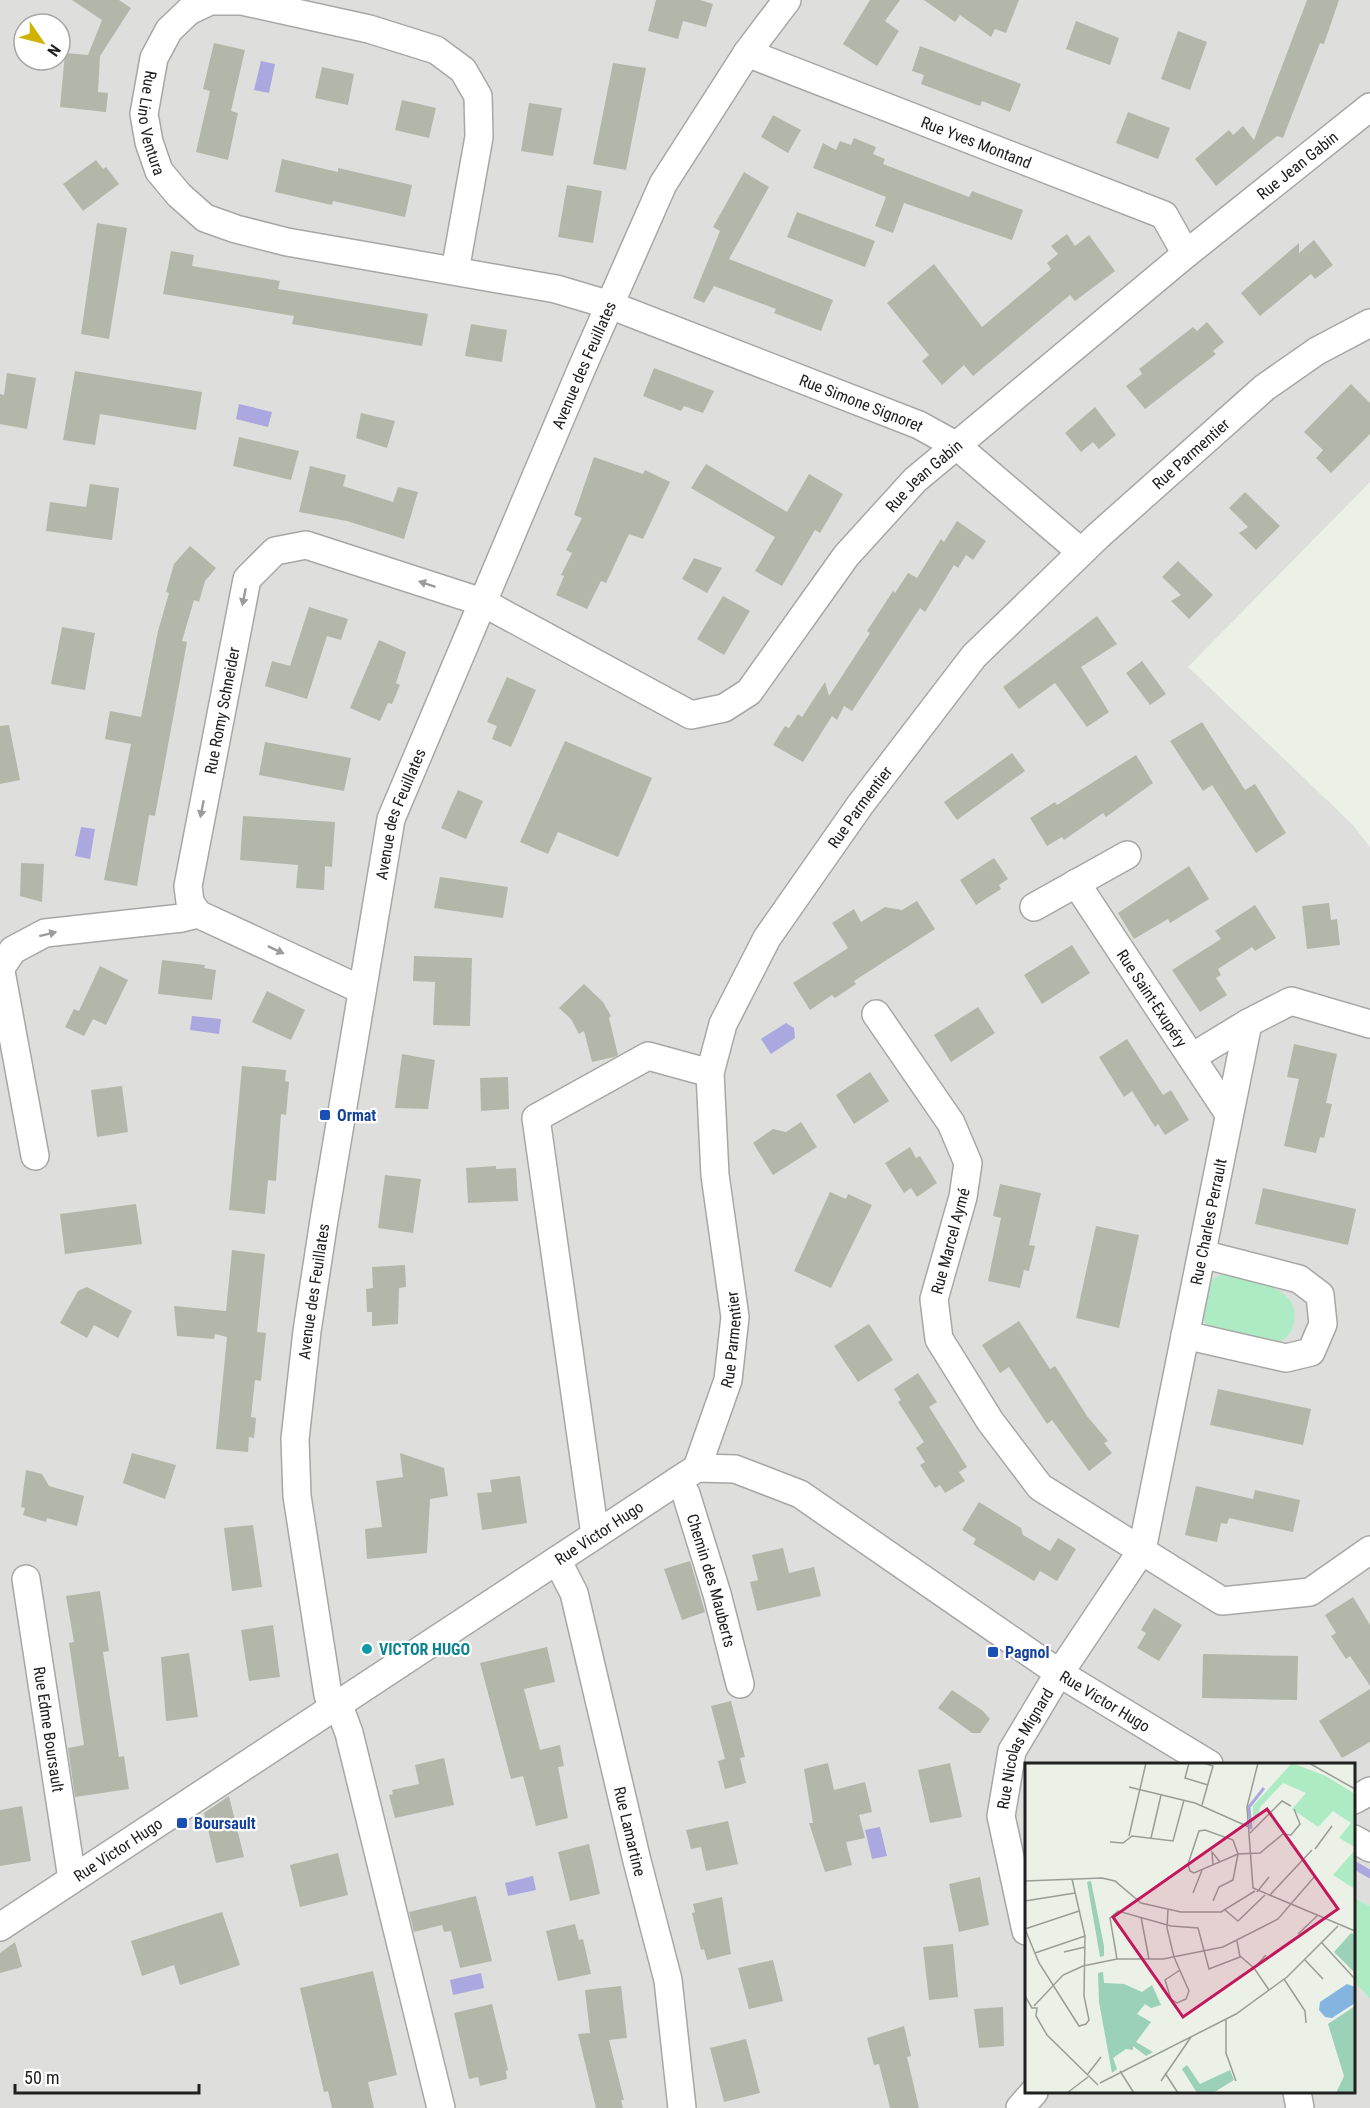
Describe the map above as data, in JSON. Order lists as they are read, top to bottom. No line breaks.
{"streets":{"street":["Rue Lino Ventura","Rue Yves Montand","Rue Jean Gabin","Avenue des Feuillates","Rue Simone Signoret","Rue Parmentier","Rue Romy Schneider","Rue Saint-Exupéry","Rue Charles Perrault","Rue Marcel Aymé","Rue Victor Hugo","Chemin des Mauberts","Rue Edme Boursault","Rue Nicolas Mignard","Rue Lamartine"]},"crossings":[["Rue Lino Ventura","Avenue des Feuillates"],["Rue Lino Ventura","Rue Simone Signoret"],["Rue Yves Montand","Rue Jean Gabin"],["Rue Yves Montand","Avenue des Feuillates"],["Rue Jean Gabin","Avenue des Feuillates"],["Rue Jean Gabin","Rue Simone Signoret"],["Rue Jean Gabin","Rue Romy Schneider"],["Avenue des Feuillates","Rue Simone Signoret"],["Avenue des Feuillates","Rue Romy Schneider"],["Avenue des Feuillates","Rue Victor Hugo"],["Rue Simone Signoret","Rue Parmentier"],["Rue Parmentier","Rue Victor Hugo"],["Rue Parmentier","Chemin des Mauberts"],["Rue Saint-Exupéry","Rue Charles Perrault"],["Rue Charles Perrault","Rue Marcel Aymé"],["Rue Charles Perrault","Rue Victor Hugo"],["Rue Charles Perrault","Rue Nicolas Mignard"],["Rue Victor Hugo","Chemin des Mauberts"],["Rue Victor Hugo","Rue Edme Boursault"],["Rue Victor Hugo","Rue Nicolas Mignard"],["Rue Victor Hugo","Rue Lamartine"]],"places":{"transit":["Ormat","Pagnol","Boursault"],"other":["VICTOR HUGO"]},"scale_bar":"50 m","north":"bottom right"}
